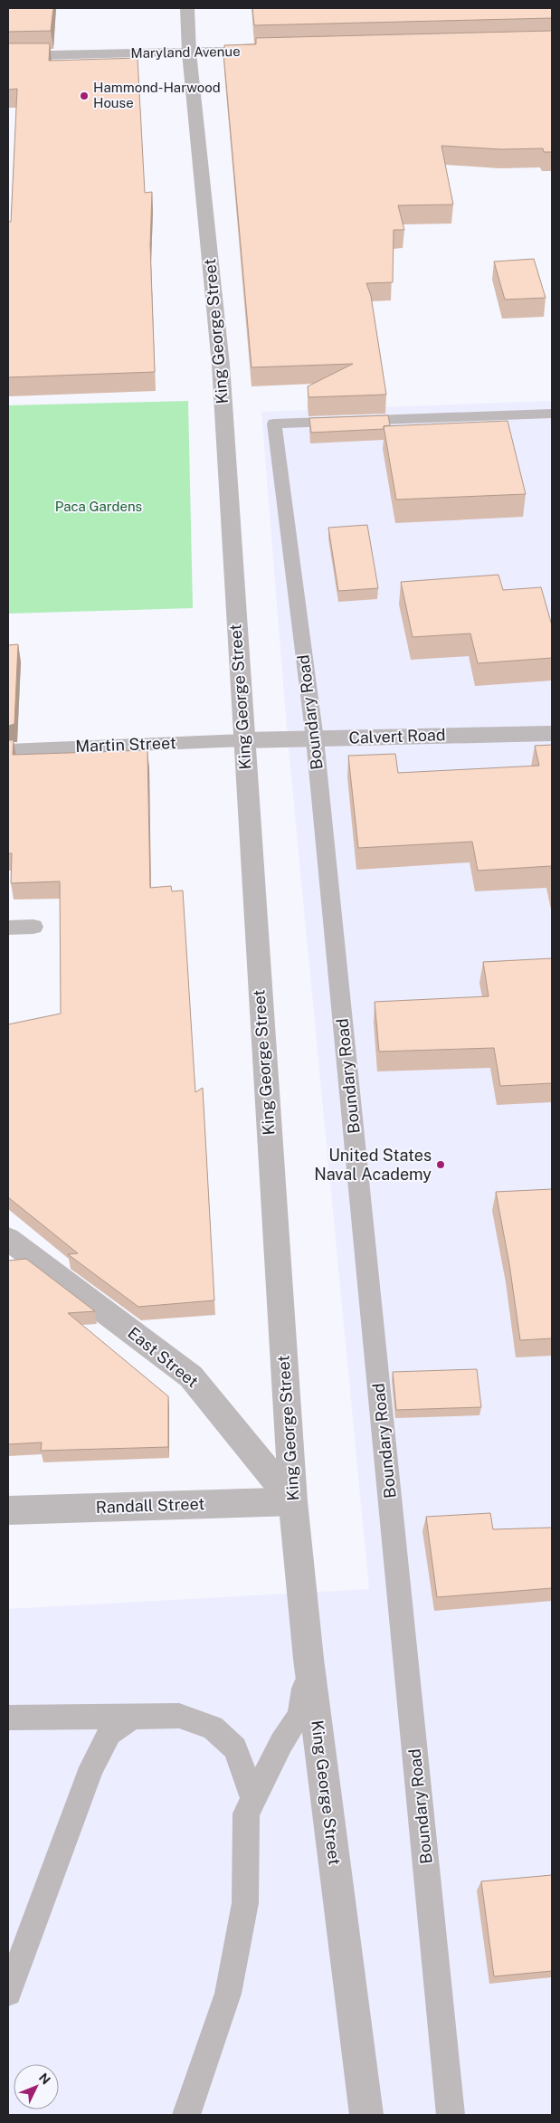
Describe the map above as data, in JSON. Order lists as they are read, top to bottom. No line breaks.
{"streets":{"street":["Maryland Avenue","King George Street","Calvert Road","East Street","Randall Street"],"lane":["Boundary Road","Martin Street"]},"crossings":[["Maryland Avenue","King George Street"],["King George Street","Calvert Road"],["King George Street","Martin Street"],["King George Street","East Street"],["King George Street","Randall Street"],["Boundary Road","Calvert Road"],["Calvert Road","Martin Street"],["East Street","Randall Street"]],"parks":["Paca Gardens"],"places":["Hammond-Harwood House","United States Naval Academy"],"north":"top right"}
